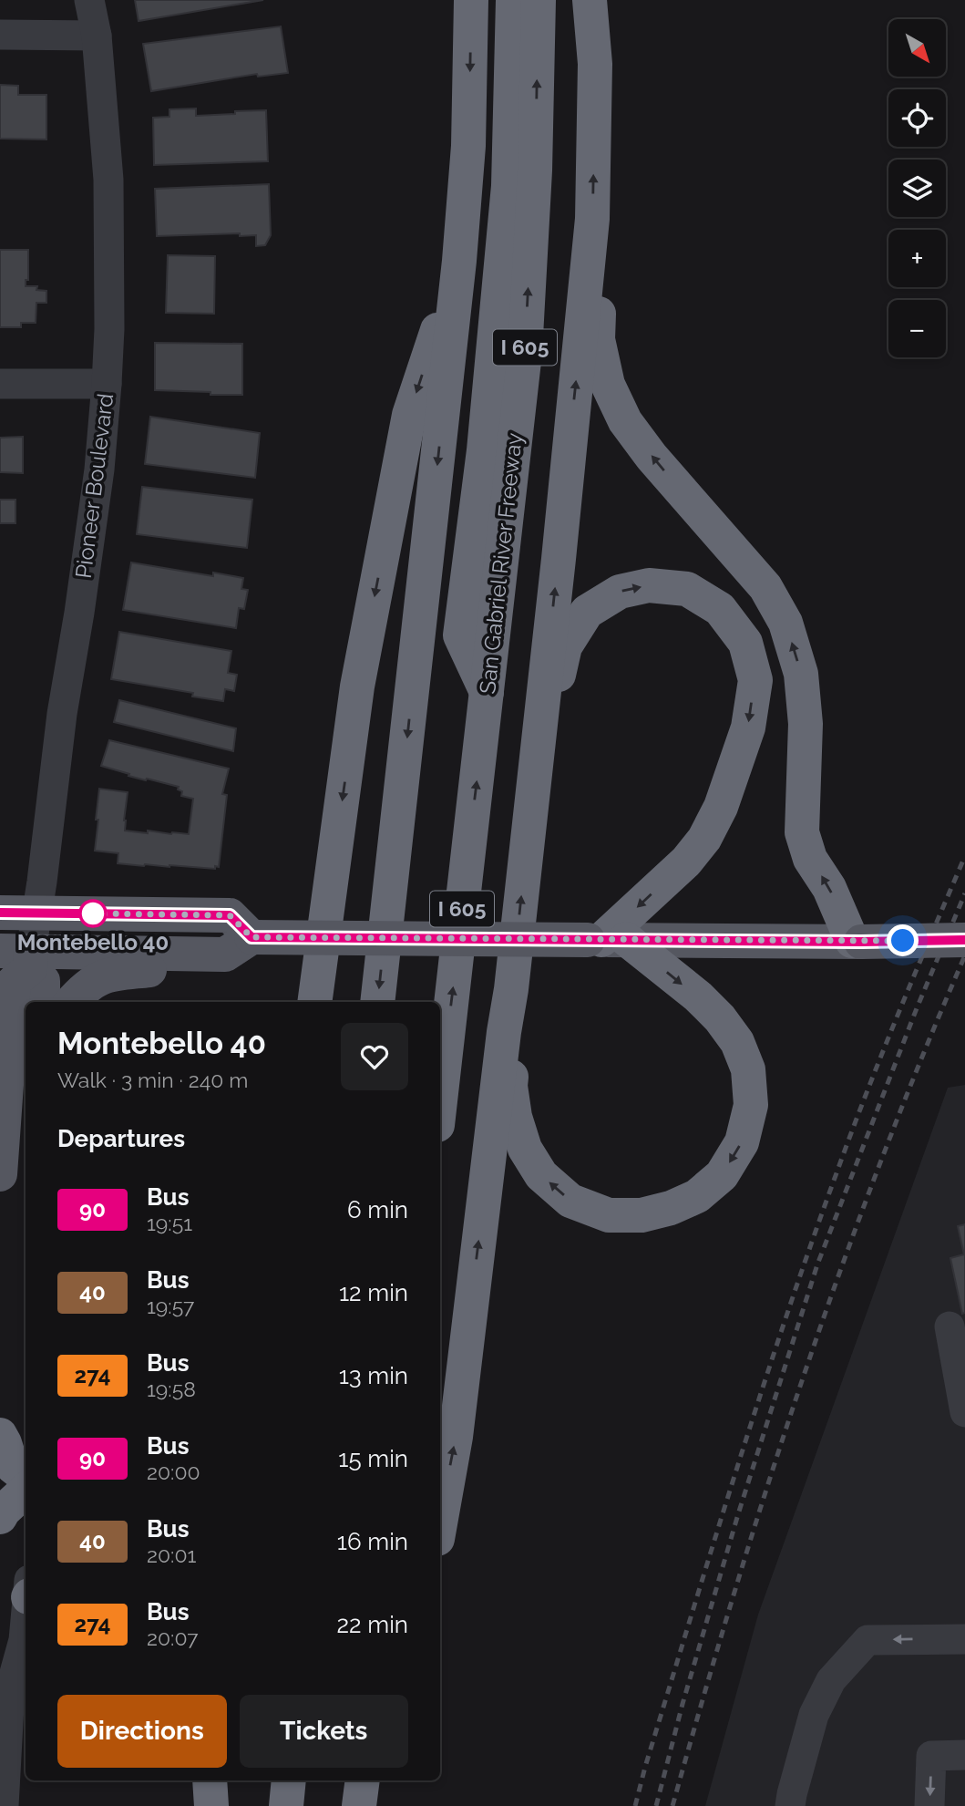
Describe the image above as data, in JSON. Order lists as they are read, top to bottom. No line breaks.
{"streets":{"highway":["I 605","San Gabriel River Freeway"],"main road":["Pioneer Boulevard"]},"places":["Montebello 40"],"lines":["bus line 90"],"north":"bottom right","page":{"map_buttons":["+","−"],"heading":[["Montebello 40","Walk · 3 min · 240 m"],"Departures"],"list":[{"mark":"90","name":"Bus","note":"19:51","value":"6 min"},{"mark":"40","name":"Bus","note":"19:57","value":"12 min"},{"mark":"274","name":"Bus","note":"19:58","value":"13 min"},{"mark":"90","name":"Bus","note":"20:00","value":"15 min"},{"mark":"40","name":"Bus","note":"20:01","value":"16 min"},{"mark":"274","name":"Bus","note":"20:07","value":"22 min"}],"buttons":["Directions","Tickets"]}}
